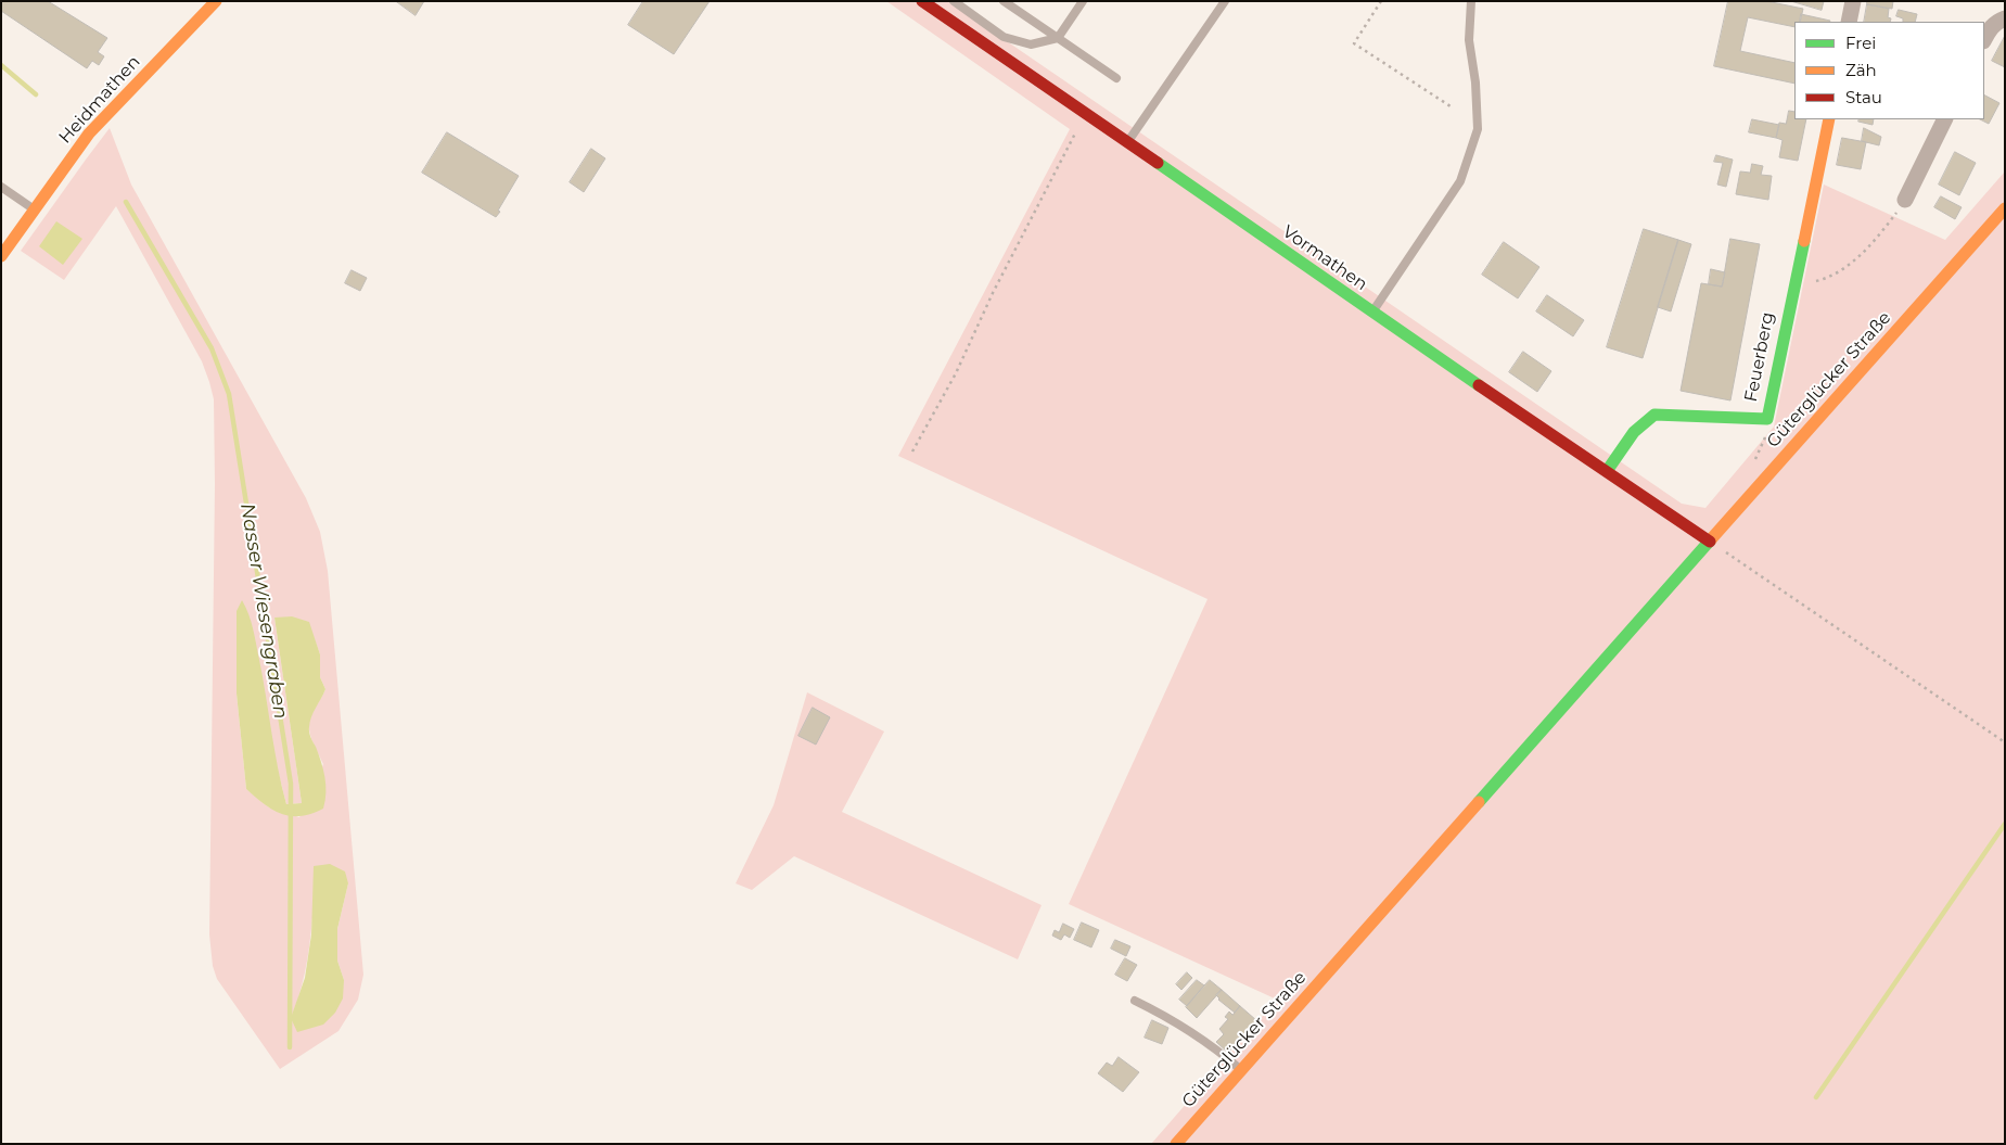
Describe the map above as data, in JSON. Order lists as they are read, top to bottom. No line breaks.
{"streets":{"street":["Heidmathen","Vormathen","Feuerberg","Güterglücker Straße"]},"crossings":[["Vormathen","Feuerberg"],["Vormathen","Güterglücker Straße"]],"water":["Nasser Wiesengraben"],"legend":["Frei","Zäh","Stau"]}
